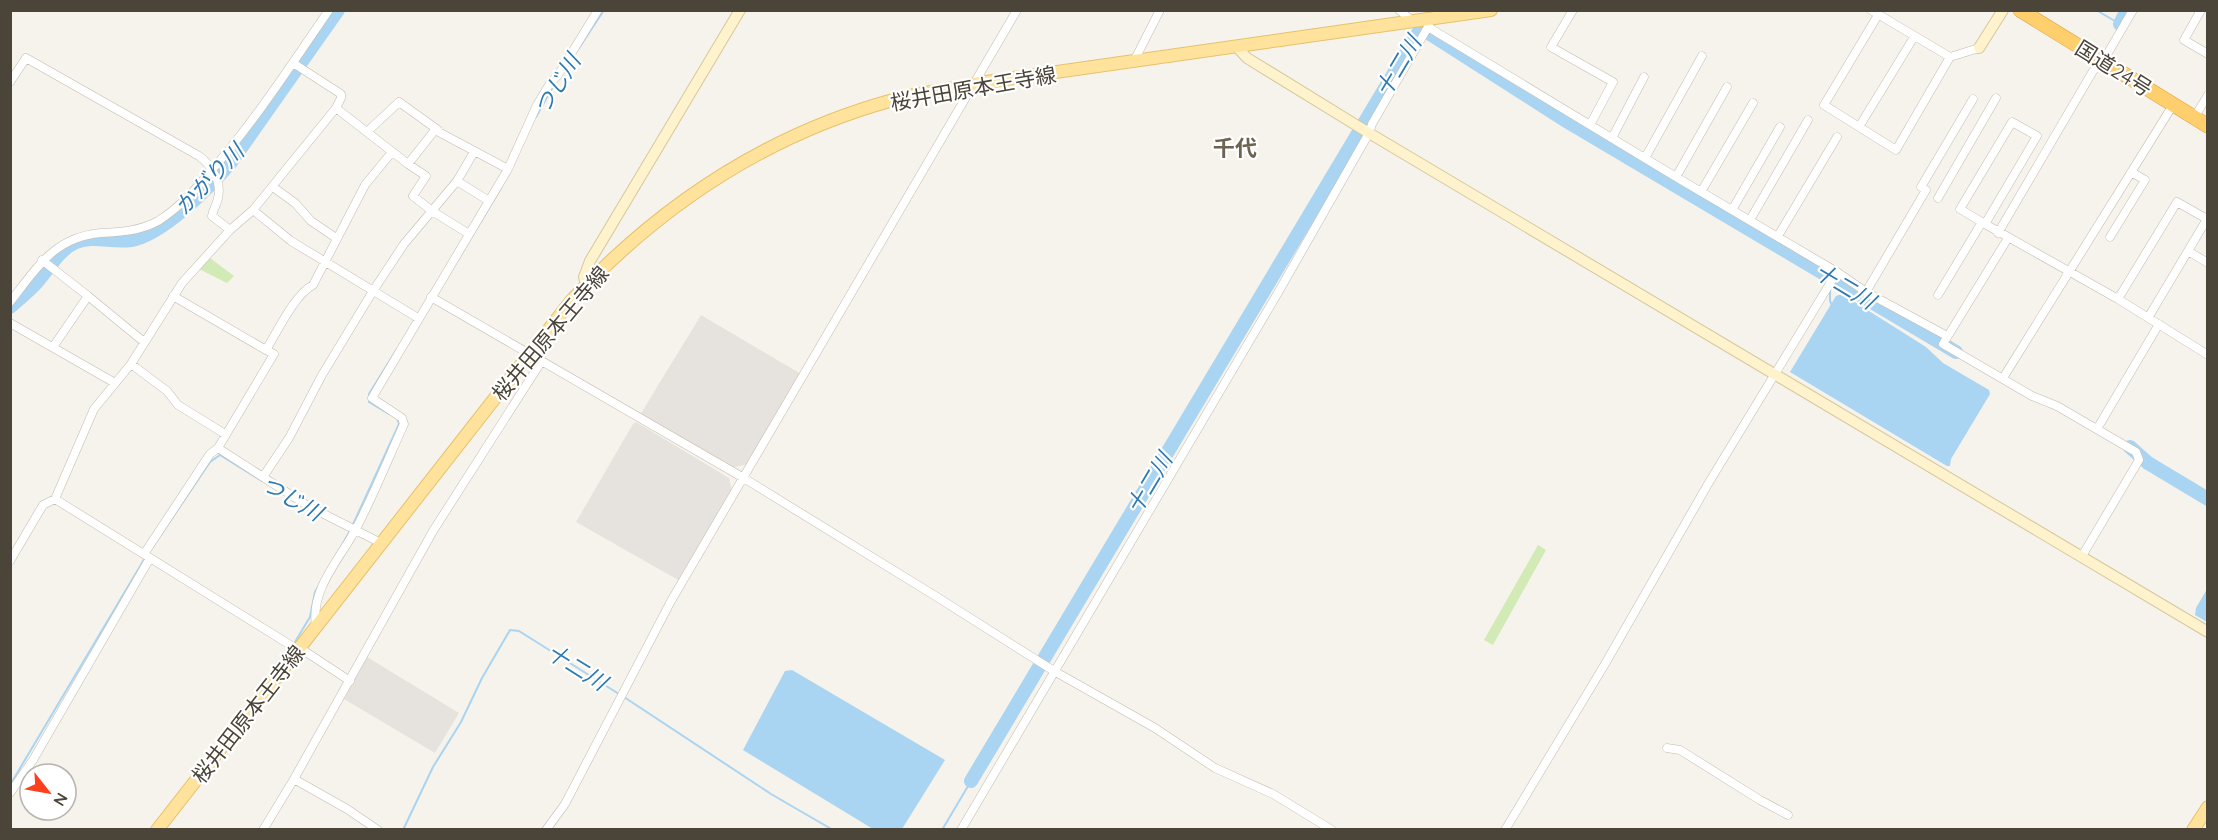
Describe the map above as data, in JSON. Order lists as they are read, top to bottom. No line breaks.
{"streets":{"highway":["国道24号"],"main road":["桜井田原本王寺線"]},"districts":["千代"],"water":["十二川","つじ川","かがり川"],"north":"bottom right"}
